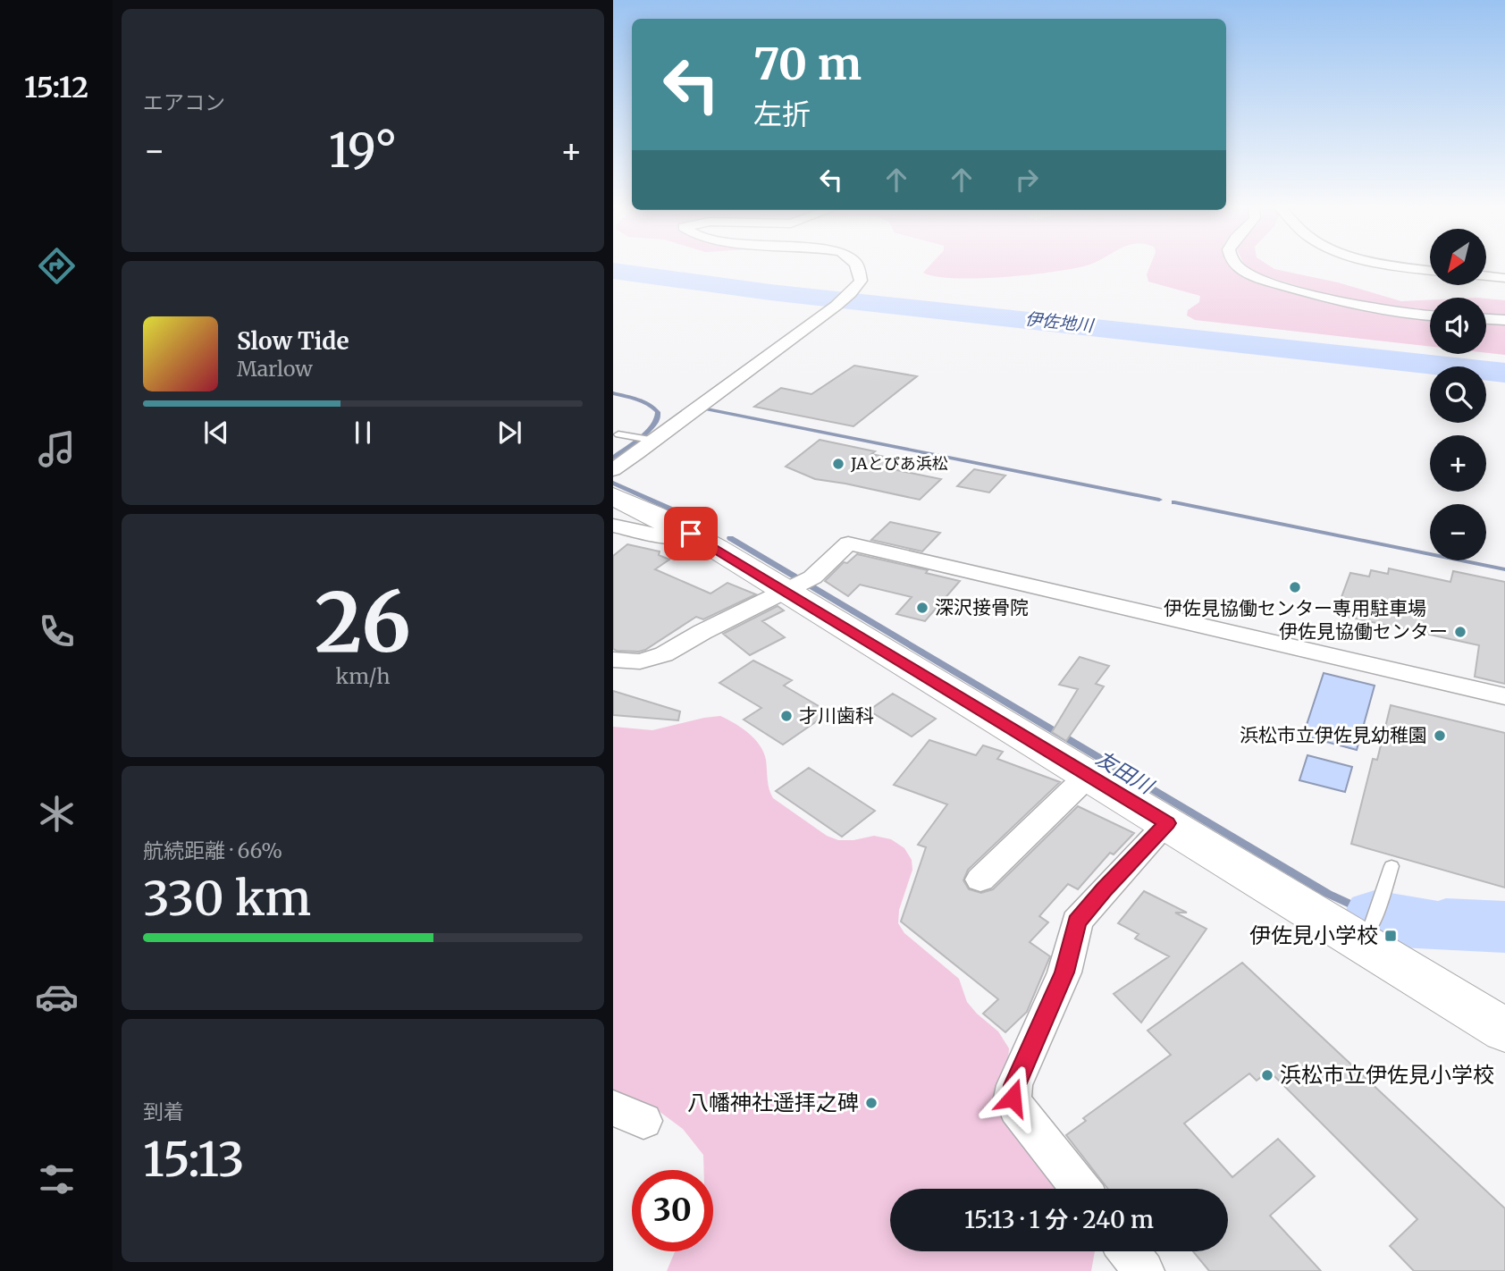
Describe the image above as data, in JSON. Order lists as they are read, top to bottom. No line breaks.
{"water":["伊佐地川","友田川"],"places":{"other":["JAとぴあ浜松","伊佐見協働センター専用駐車場","深沢接骨院","伊佐見協働センター","才川歯科","浜松市立伊佐見幼稚園","浜松市立伊佐見小学校","八幡神社遥拝之碑"],"transit":["伊佐見小学校"]},"north":"bottom left","page":{"tabs":"15:12","tile":["エアコン",["26","km/h"],["航続距離 · 66%","330 km"],["到着","15:13"]],"turn":["70 m","左折"],"heat":["−","19°","+"],"map_buttons":["+","−"],"song":["Slow Tide","Marlow"],"limit":"30","trip":"15:13 · 1 分 · 240 m"}}
